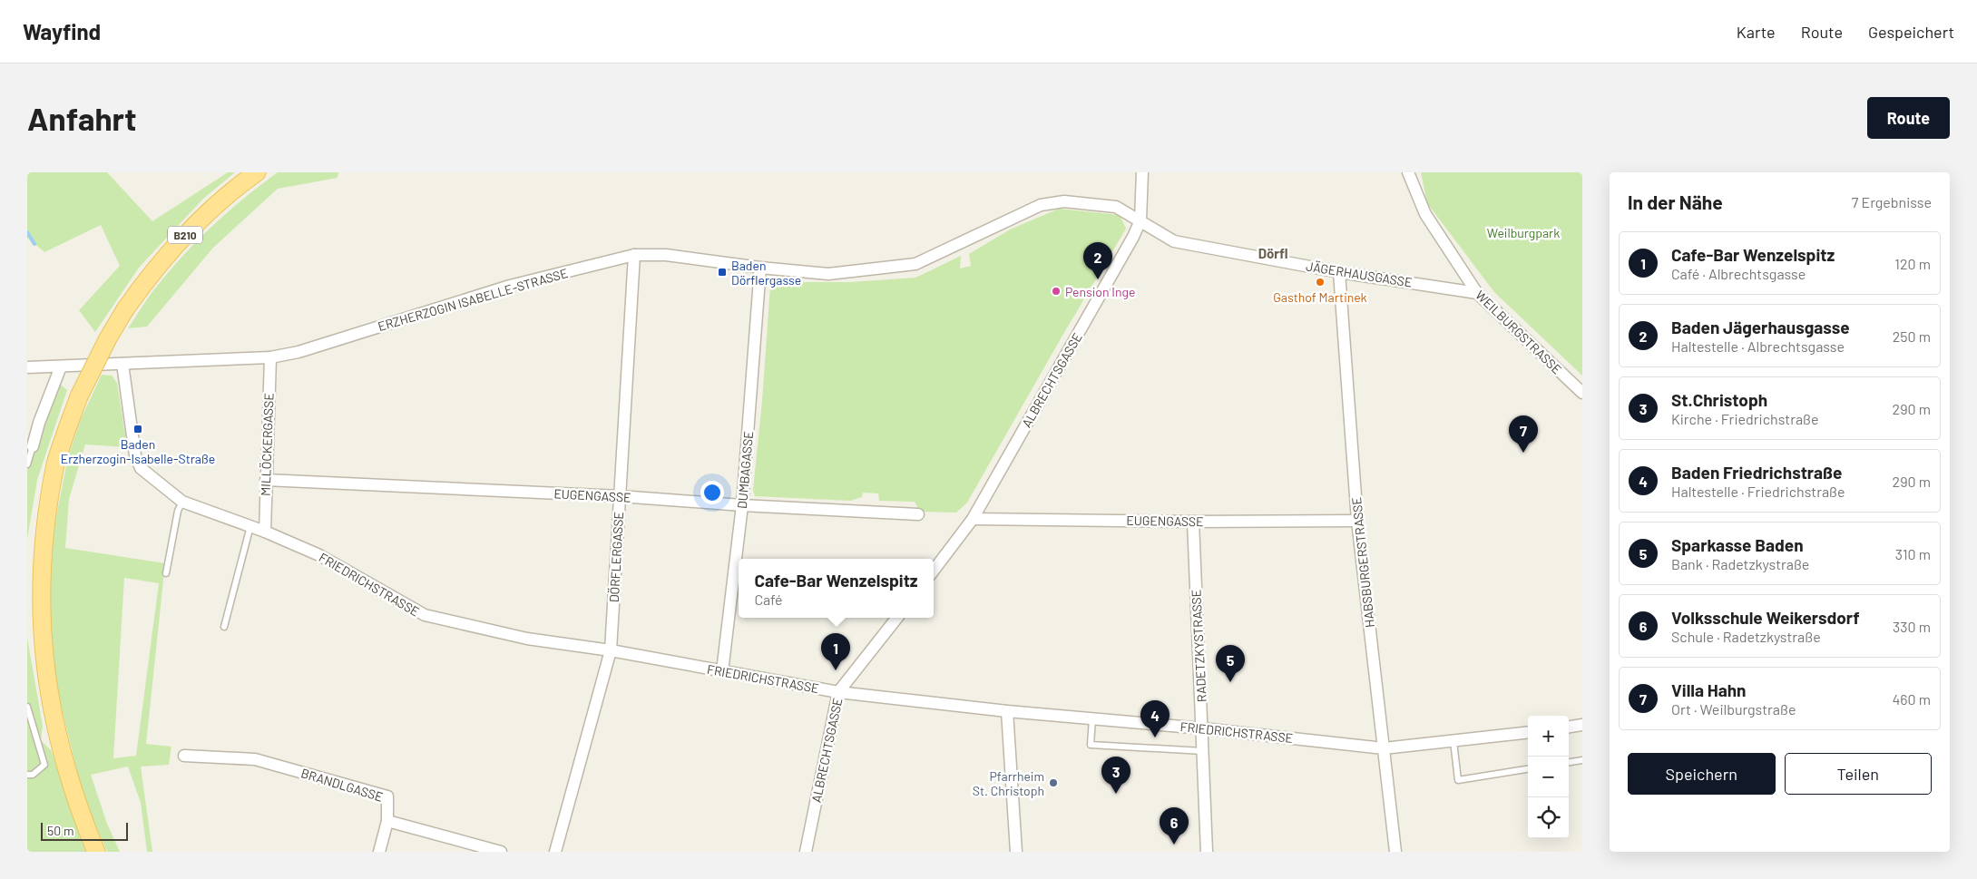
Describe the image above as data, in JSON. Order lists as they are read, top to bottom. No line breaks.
{"streets":{"main road":["B210"],"street":["JÄGERHAUSGASSE","ERZHERZOGIN ISABELLE-STRASSE","WEILBURGSTRASSE","ALBRECHTSGASSE","MILLÖCKERGASSE","DUMBAGASSE","EUGENGASSE","DÖRFLERGASSE","HABSBURGERSTRASSE","FRIEDRICHSTRASSE","RADETZKYSTRASSE","BRANDLGASSE"]},"crossings":[["JÄGERHAUSGASSE","ERZHERZOGIN ISABELLE-STRASSE"],["JÄGERHAUSGASSE","WEILBURGSTRASSE"],["JÄGERHAUSGASSE","ALBRECHTSGASSE"],["JÄGERHAUSGASSE","HABSBURGERSTRASSE"],["ERZHERZOGIN ISABELLE-STRASSE","ALBRECHTSGASSE"],["ERZHERZOGIN ISABELLE-STRASSE","MILLÖCKERGASSE"],["ERZHERZOGIN ISABELLE-STRASSE","DUMBAGASSE"],["ERZHERZOGIN ISABELLE-STRASSE","DÖRFLERGASSE"],["ERZHERZOGIN ISABELLE-STRASSE","FRIEDRICHSTRASSE"],["ALBRECHTSGASSE","EUGENGASSE"],["ALBRECHTSGASSE","FRIEDRICHSTRASSE"],["MILLÖCKERGASSE","EUGENGASSE"],["MILLÖCKERGASSE","FRIEDRICHSTRASSE"],["DUMBAGASSE","EUGENGASSE"],["DUMBAGASSE","FRIEDRICHSTRASSE"],["EUGENGASSE","DÖRFLERGASSE"],["EUGENGASSE","HABSBURGERSTRASSE"],["EUGENGASSE","RADETZKYSTRASSE"],["DÖRFLERGASSE","FRIEDRICHSTRASSE"],["HABSBURGERSTRASSE","FRIEDRICHSTRASSE"],["FRIEDRICHSTRASSE","RADETZKYSTRASSE"]],"districts":["Dörfl"],"parks":["Weilburgpark"],"places":{"transit":["Baden Dörflergasse","Baden Erzherzogin-Isabelle-Straße"],"other":["Gasthof Martinek","Pension Inge","Pfarrheim St. Christoph"]},"scale_bar":"50 m","page":{"header":"Wayfind","nav":["Karte","Route","Gespeichert"],"buttons":["Route",["Speichern","Teilen"]],"title":"Anfahrt","heading":["In der Nähe","7 Ergebnisse"],"list":[{"mark":"1","name":"Cafe-Bar Wenzelspitz","note":"Café · Albrechtsgasse","value":"120 m"},{"mark":"2","name":"Baden Jägerhausgasse","note":"Haltestelle · Albrechtsgasse","value":"250 m"},{"mark":"3","name":"St.Christoph","note":"Kirche · Friedrichstraße","value":"290 m"},{"mark":"4","name":"Baden Friedrichstraße","note":"Haltestelle · Friedrichstraße","value":"290 m"},{"mark":"5","name":"Sparkasse Baden","note":"Bank · Radetzkystraße","value":"310 m"},{"mark":"6","name":"Volksschule Weikersdorf","note":"Schule · Radetzkystraße","value":"330 m"},{"mark":"7","name":"Villa Hahn","note":"Ort · Weilburgstraße","value":"460 m"}],"pins":["2","7","1","5","4","3","6"],"popup":["Cafe-Bar Wenzelspitz","Café"],"map_buttons":["+","−"],"scale":"50 m"}}
